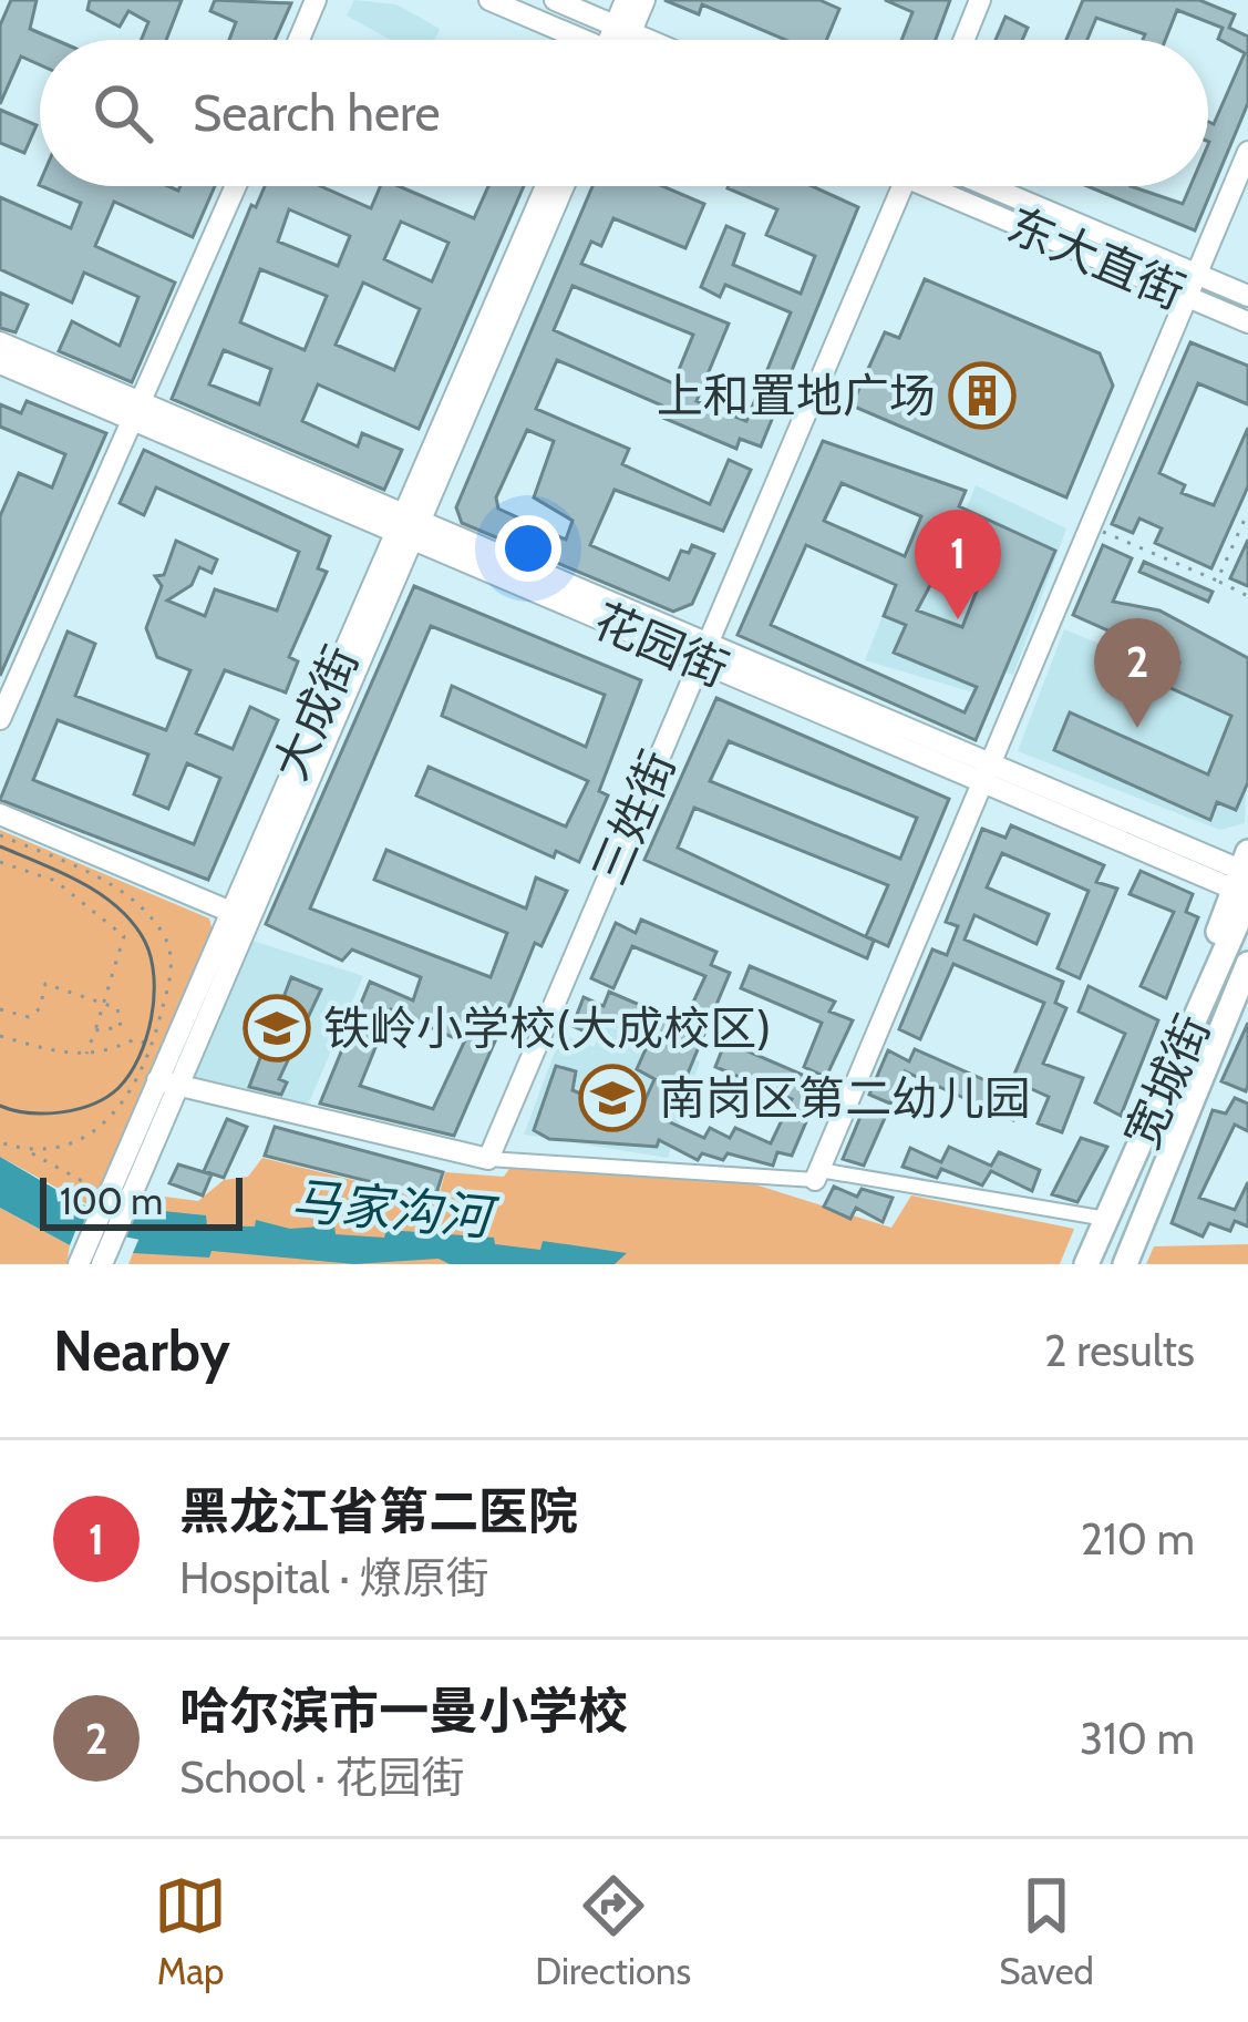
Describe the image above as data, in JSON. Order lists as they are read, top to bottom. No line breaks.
{"streets":{"highway":["宽城街"],"main road":["东大直街","花园街","大成街","三姓街"]},"crossings":[["花园街","大成街"],["花园街","三姓街"],["花园街","宽城街"]],"water":["马家沟河"],"places":{"building":["上和置地广场"],"school or university":["铁岭小学校(大成校区)","南岗区第二幼儿园"]},"scale_bar":"100 m","page":{"search":"Search here","pins":["1","2"],"scale":"100 m","heading":["Nearby","2 results"],"list":[{"mark":"1","name":"黑龙江省第二医院","note":"Hospital · 燎原街","value":"210 m"},{"mark":"2","name":"哈尔滨市一曼小学校","note":"School · 花园街","value":"310 m"}],"nav":["Map","Directions","Saved"]}}
